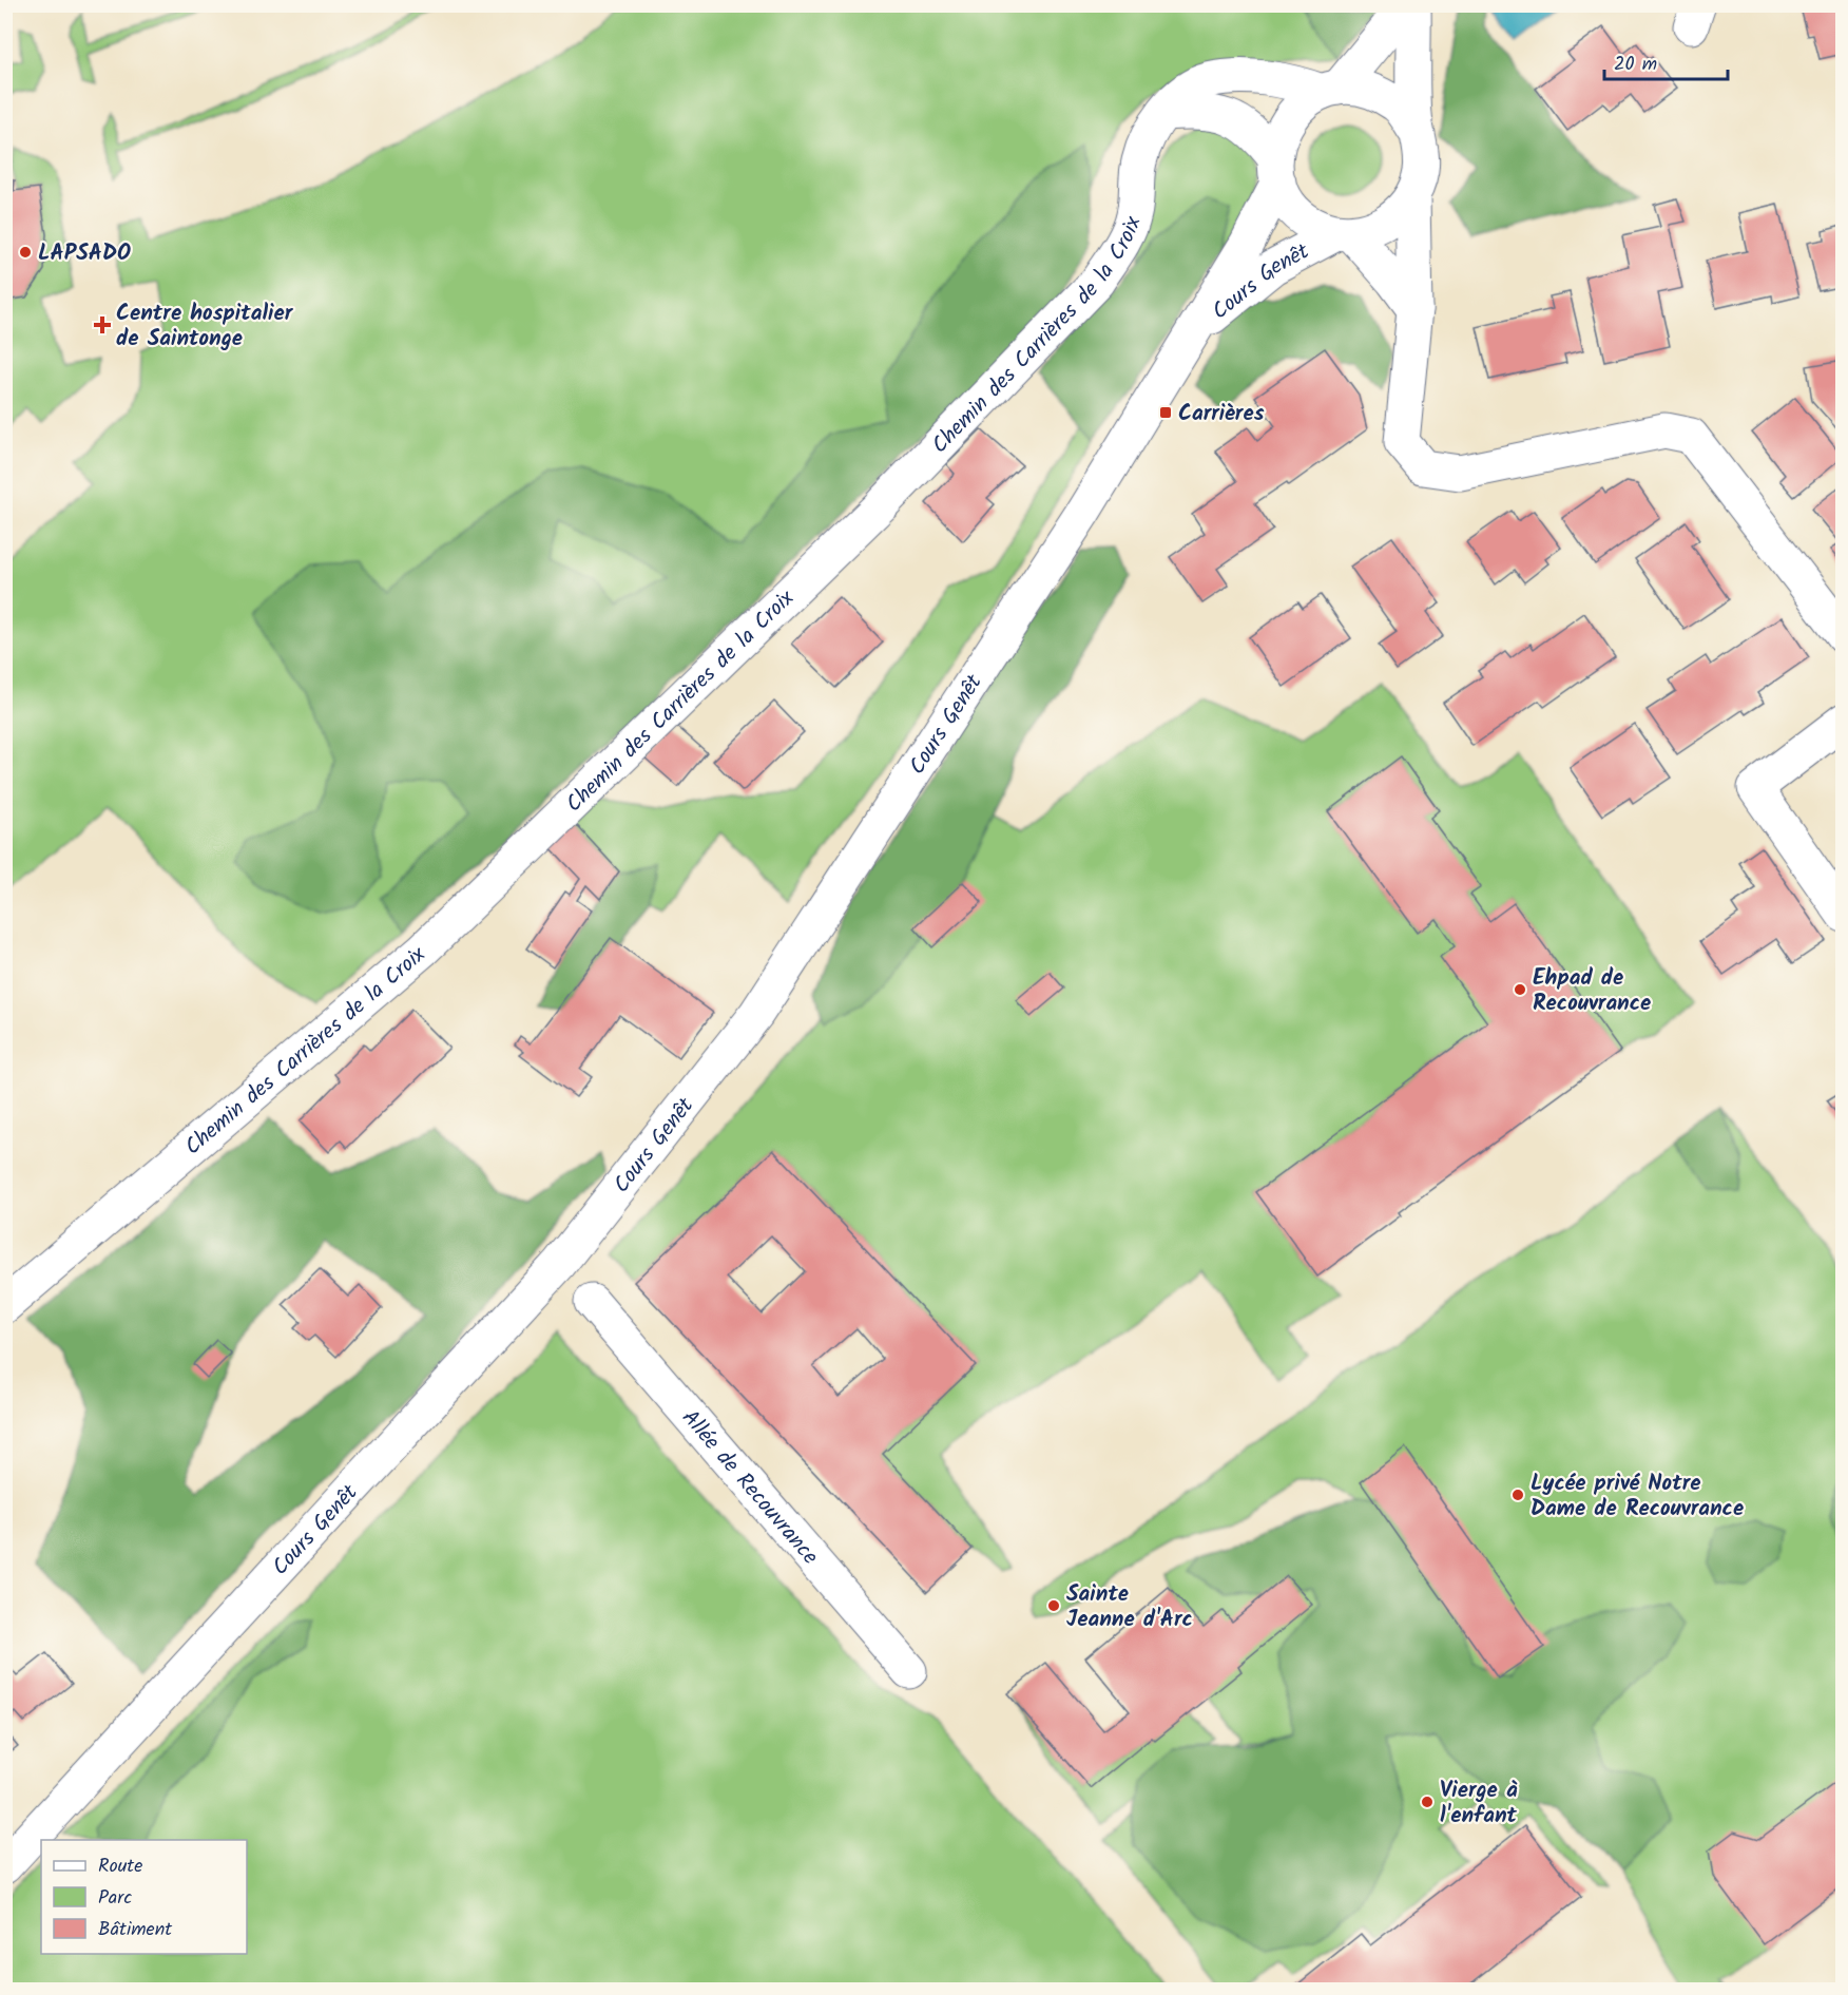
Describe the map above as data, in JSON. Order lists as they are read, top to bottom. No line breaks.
{"streets":{"street":["Cours Genêt","Chemin des Carrières de la Croix","Allée de Recouvrance"]},"places":{"other":["LAPSADO","Ehpad de Recouvrance","Lycée privé Notre Dame de Recouvrance","Sainte Jeanne d'Arc","Vierge à l'enfant"],"health":["Centre hospitalier de Saintonge"],"transit":["Carrières"]},"legend":["Route","Parc","Bâtiment"],"scale_bar":"20 m"}
